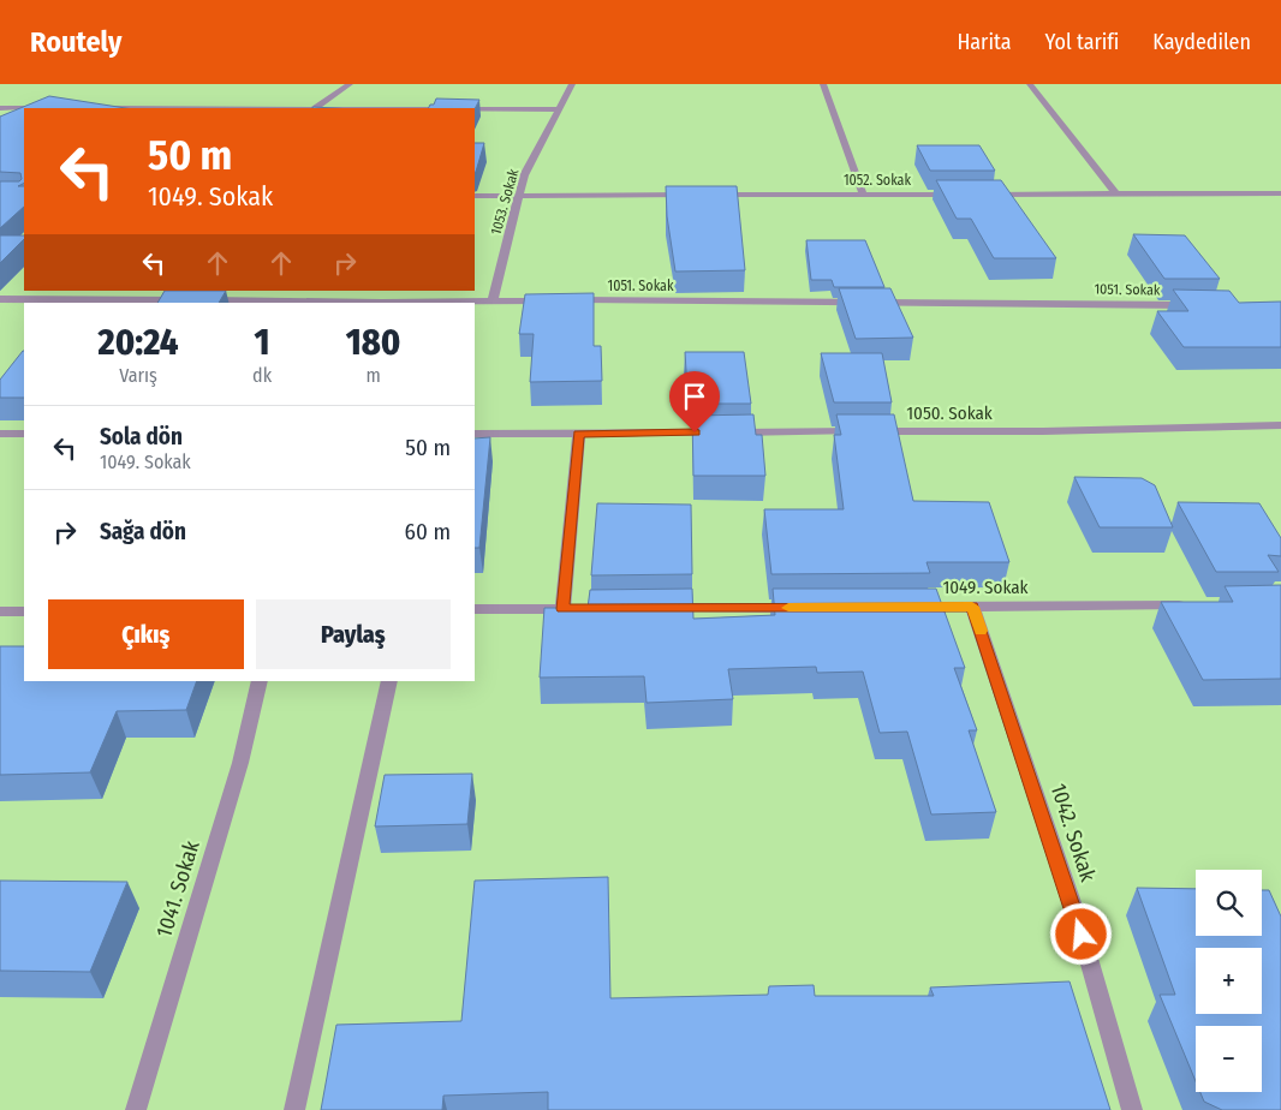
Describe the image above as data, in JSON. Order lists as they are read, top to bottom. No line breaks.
{"streets":{"street":["1052. Sokak","1053. Sokak","1051. Sokak","1050. Sokak","1049. Sokak","1042. Sokak","1041. Sokak"]},"crossings":[["1049. Sokak","1042. Sokak"]],"page":{"header":"Routely","nav":["Harita","Yol tarifi","Kaydedilen"],"turn":["50 m","1049. Sokak"],"eta":["20:24","Varış","1","dk","180","m"],"list":[{"name":"Sola dön","note":"1049. Sokak","value":"50 m"},{"name":"Sağa dön","value":"60 m"}],"buttons":["Çıkış","Paylaş"],"map_buttons":["+","−"]}}
